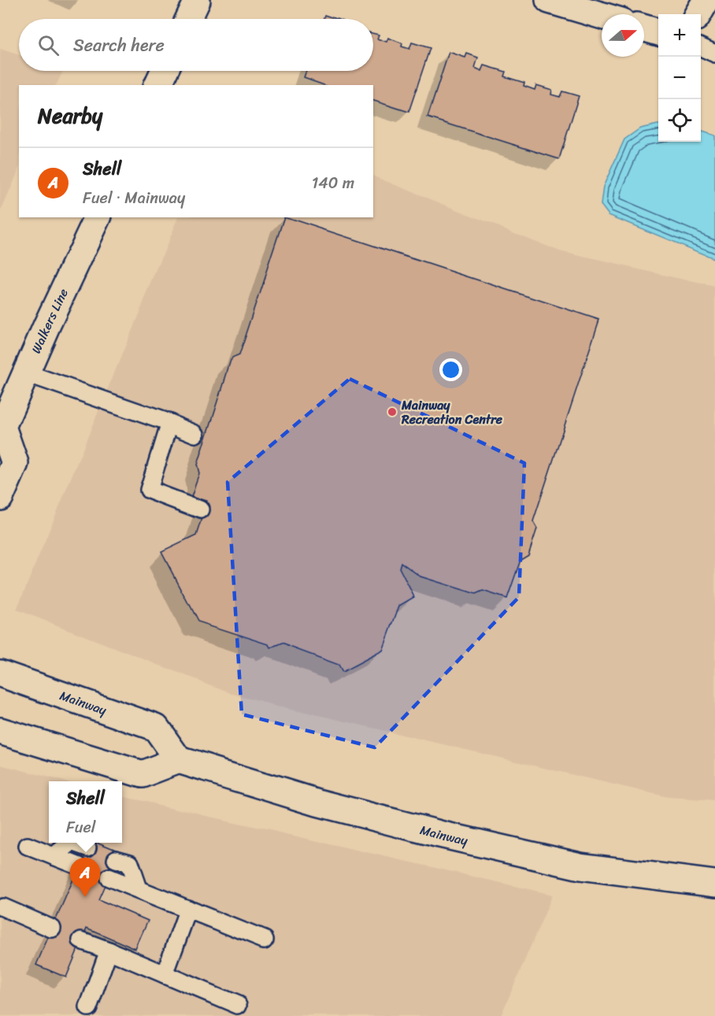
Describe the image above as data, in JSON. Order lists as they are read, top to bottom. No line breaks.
{"streets":{"street":["Walkers Line","Mainway"]},"places":["Mainway Recreation Centre"],"north":"right","page":{"map_buttons":["+","−"],"search":"Search here","heading":"Nearby","list":[{"mark":"A","name":"Shell","note":"Fuel · Mainway","value":"140 m"}],"popup":["Shell","Fuel"],"pins":"A"}}
